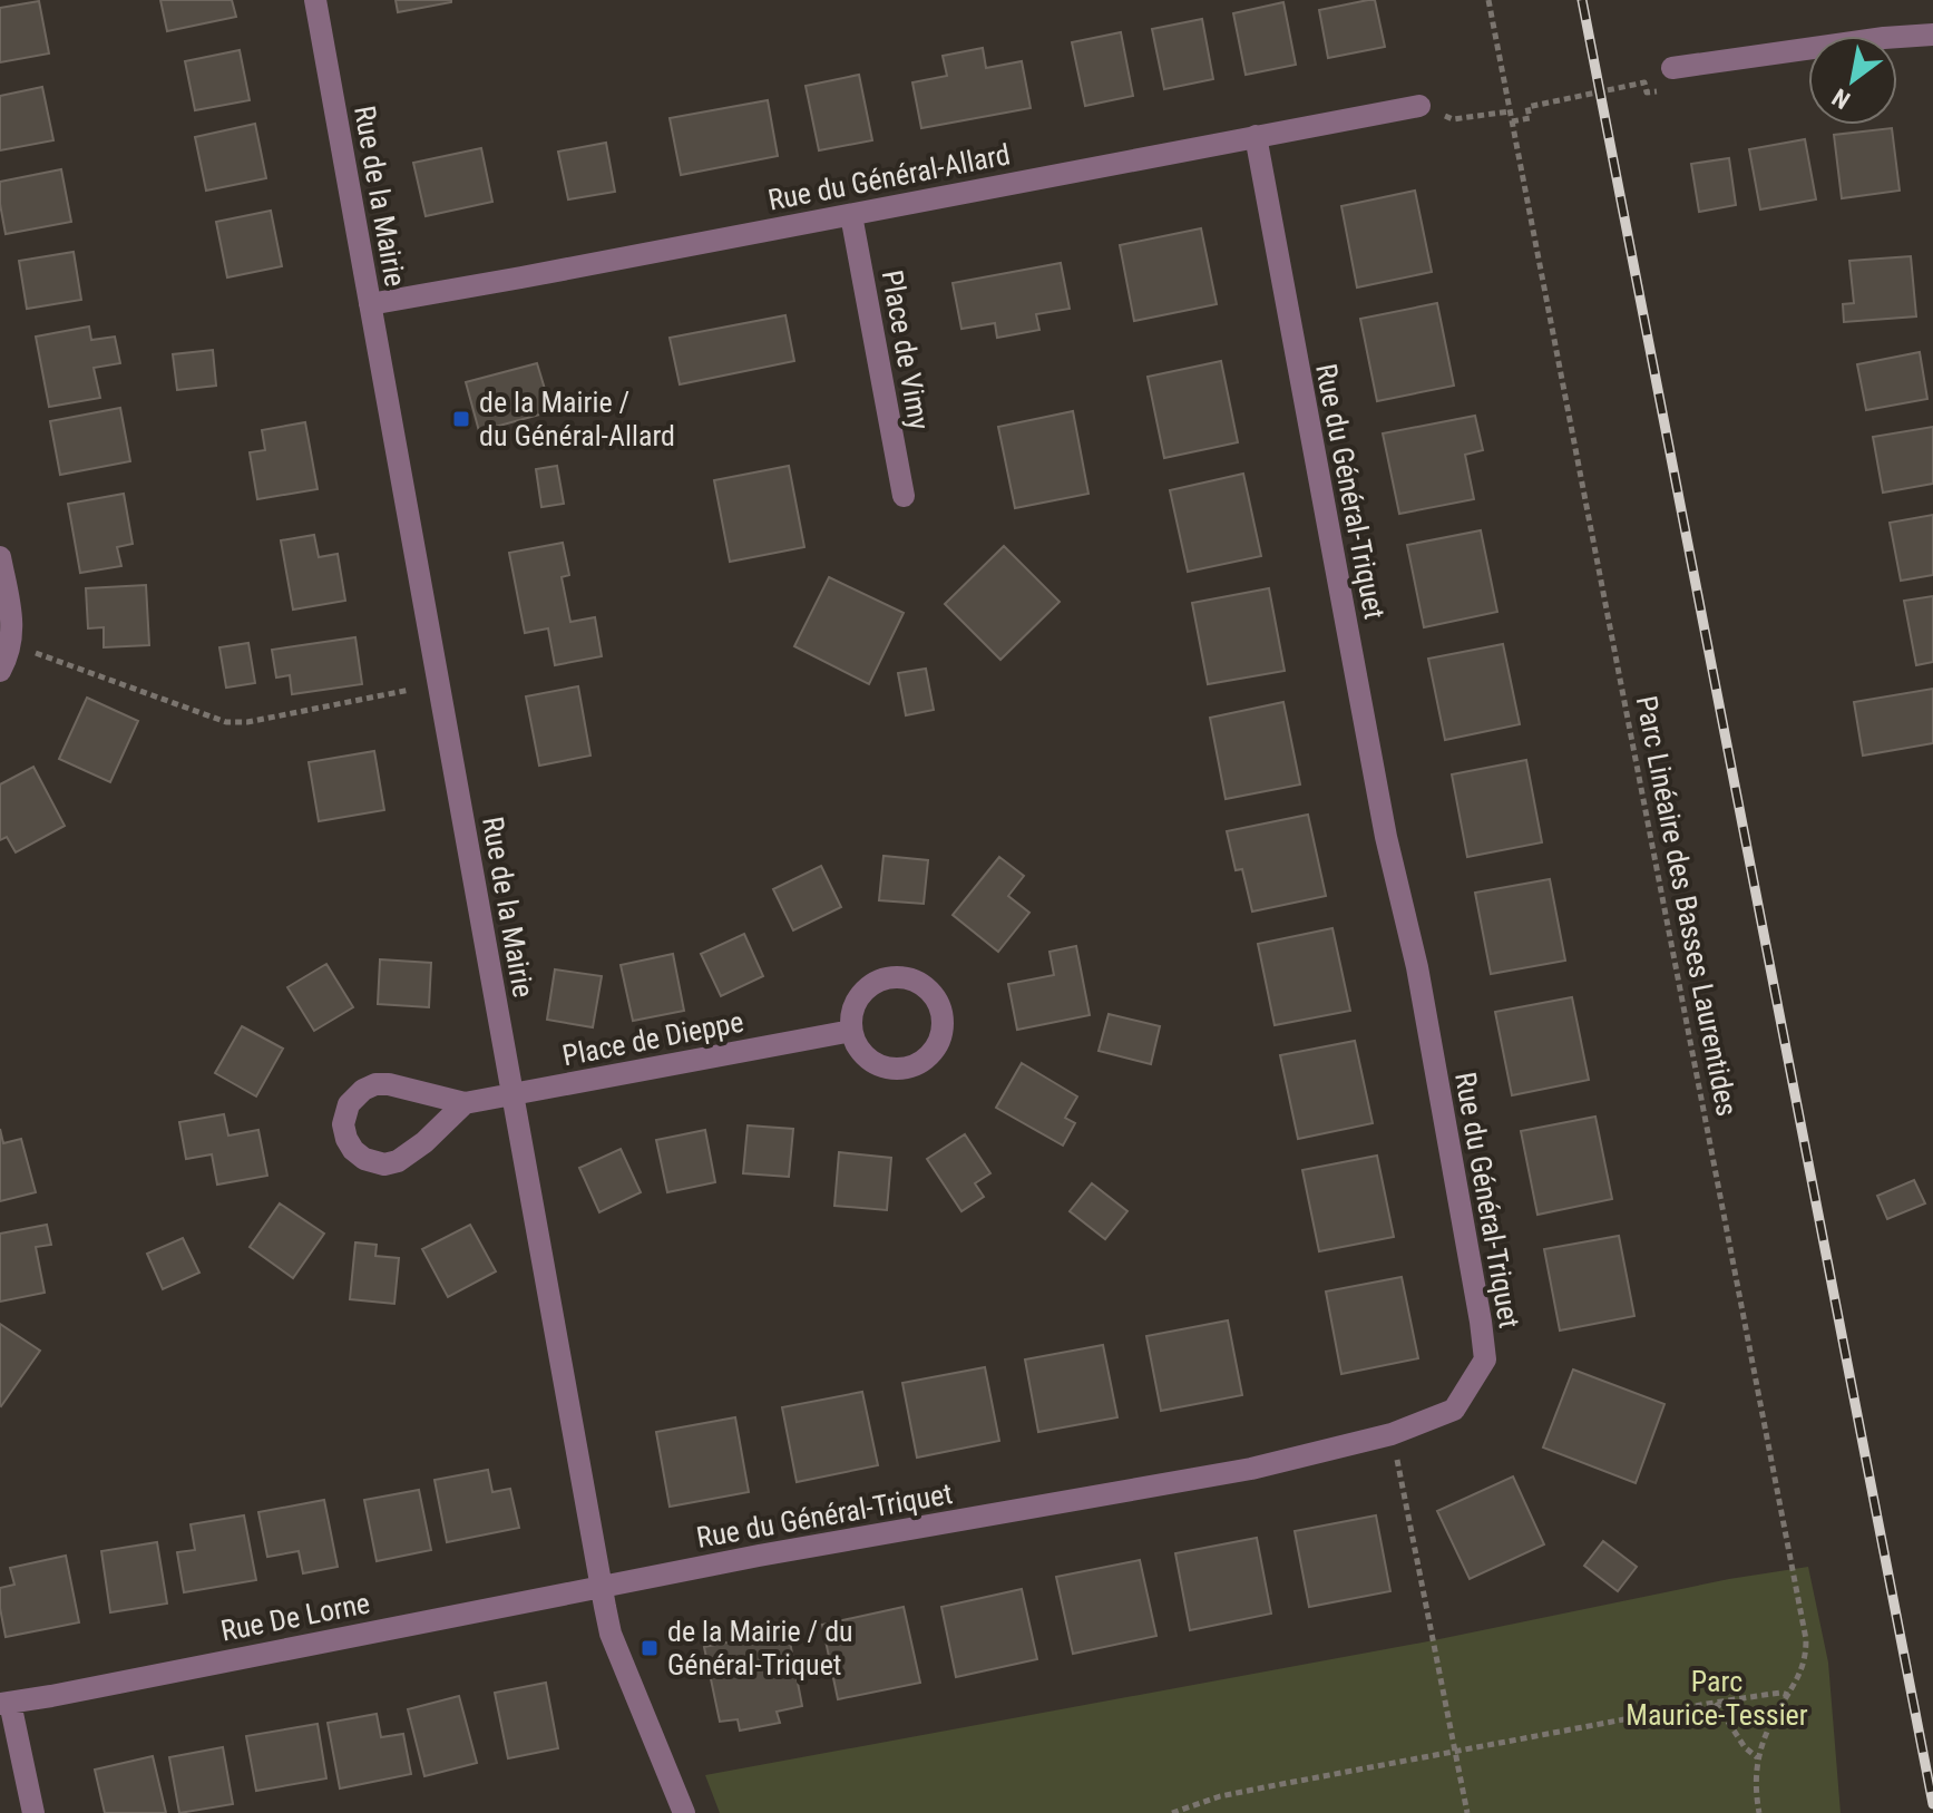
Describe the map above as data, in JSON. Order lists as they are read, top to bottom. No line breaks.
{"streets":{"street":["Rue du Général-Allard","Rue de la Mairie","Place de Vimy","Rue du Général-Triquet","Place de Dieppe","Rue De Lorne"],"path":["Parc Linéaire des Basses Laurentides"]},"crossings":[["Rue du Général-Allard","Rue de la Mairie"],["Rue du Général-Allard","Place de Vimy"],["Rue du Général-Allard","Rue du Général-Triquet"],["Rue de la Mairie","Rue du Général-Triquet"],["Rue de la Mairie","Place de Dieppe"],["Rue de la Mairie","Rue De Lorne"],["Rue du Général-Triquet","Rue De Lorne"]],"parks":["Parc Maurice-Tessier"],"places":{"transit":["de la Mairie / du Général-Allard","de la Mairie / du Général-Triquet"]},"north":"bottom left"}
